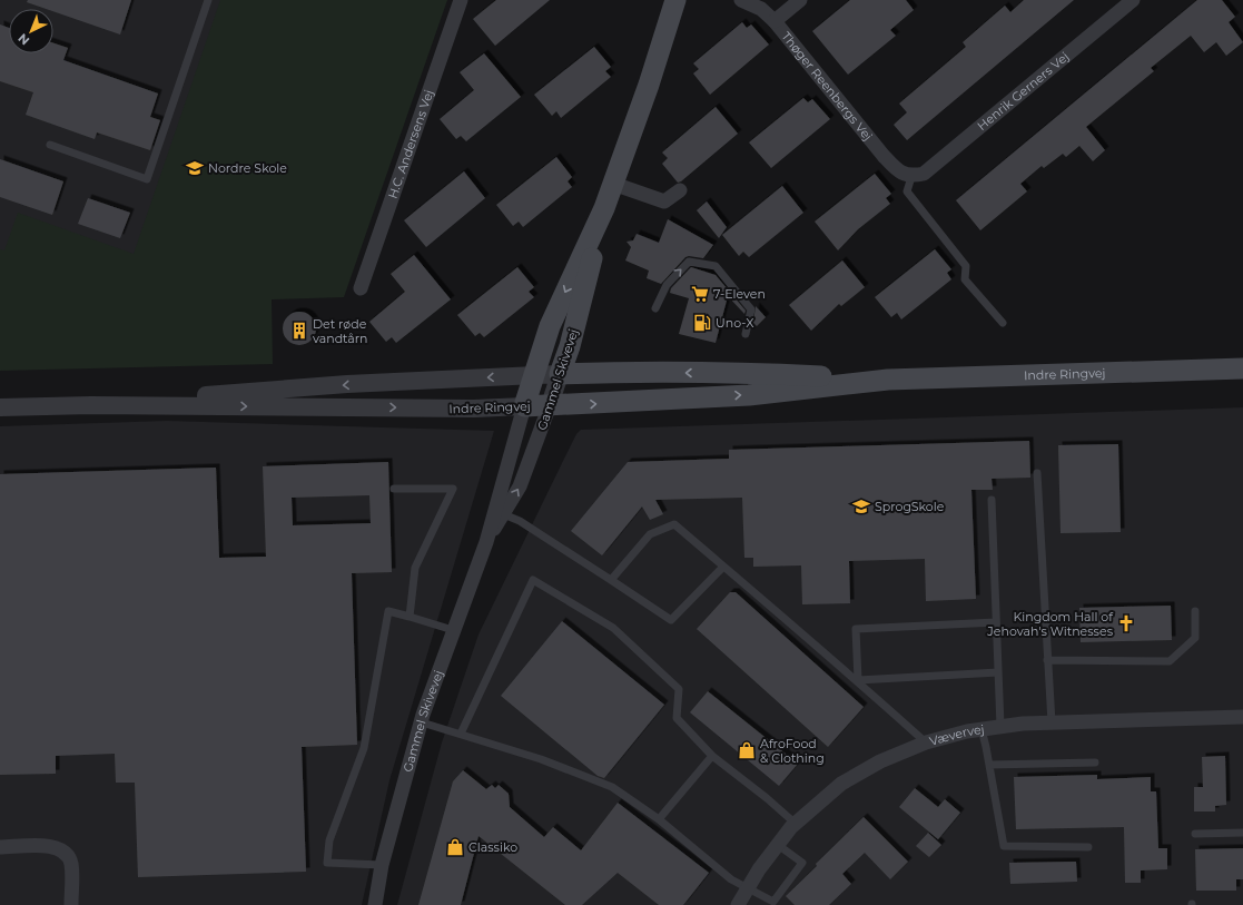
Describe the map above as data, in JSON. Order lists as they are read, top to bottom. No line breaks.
{"streets":{"main road":["Indre Ringvej","Gammel Skivevej"],"street":["Thøger Reenbergs Vej","Henrik Gerners Vej","H.C. Andersens Vej","Vævervej"]},"crossings":[["Thøger Reenbergs Vej","Henrik Gerners Vej"],["Indre Ringvej","Gammel Skivevej"]],"places":{"school or university":["Nordre Skole","SprogSkole"],"supermarket":["7-Eleven"],"fuel station":["Uno-X"],"building":["Det røde vandtårn"],"church":["Kingdom Hall of Jehovah's Witnesses"],"shop":["AfroFood & Clothing","Classiko"]},"north":"bottom left"}
